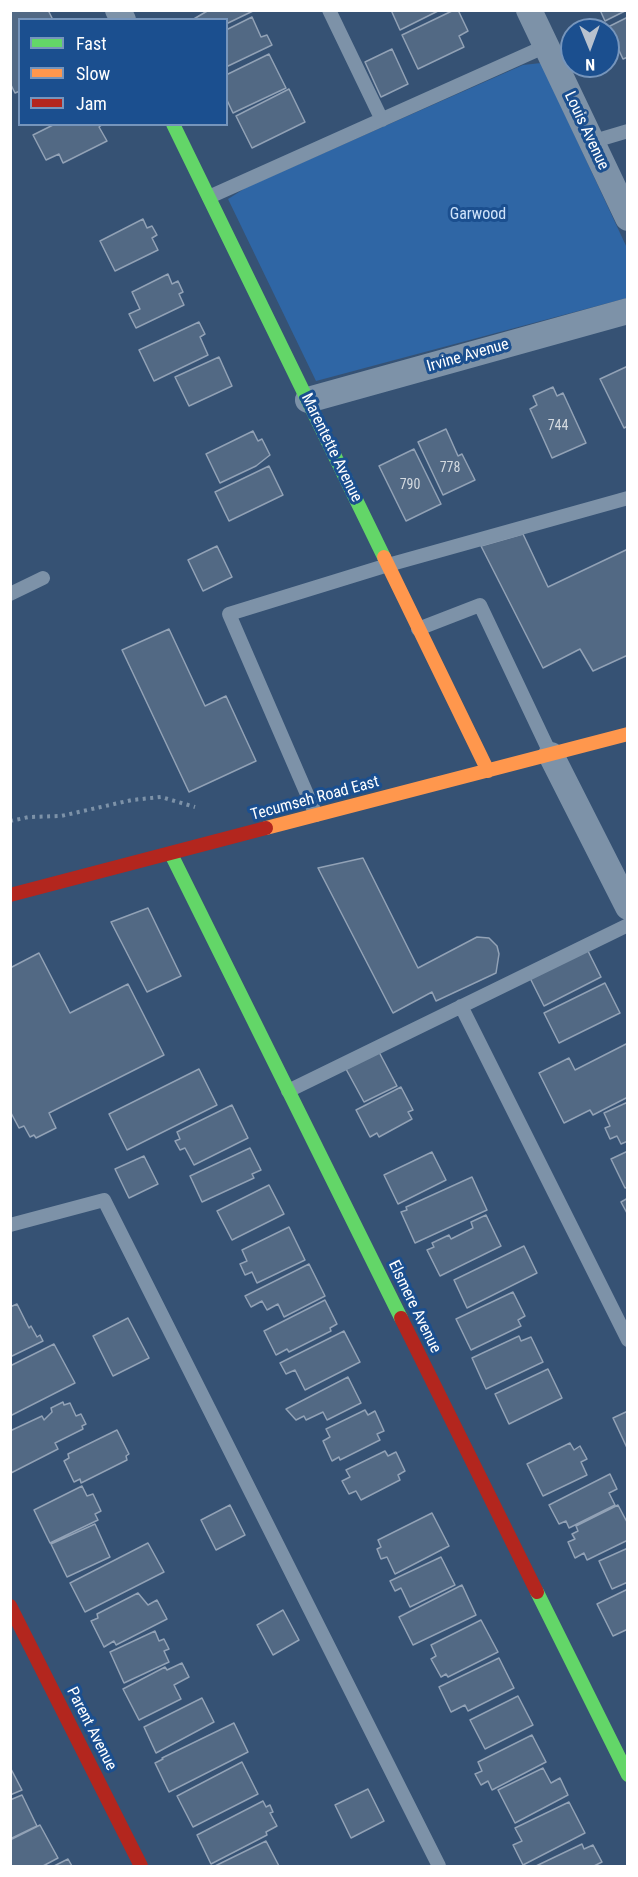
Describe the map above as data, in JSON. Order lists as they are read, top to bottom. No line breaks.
{"streets":{"street":["Louis Avenue","Irvine Avenue","Marentette Avenue","Tecumseh Road East","Elsmere Avenue","Parent Avenue"]},"crossings":[["Irvine Avenue","Marentette Avenue"],["Marentette Avenue","Tecumseh Road East"],["Tecumseh Road East","Elsmere Avenue"]],"parks":["Garwood"],"house_numbers":["744","778","790"],"legend":["Fast","Slow","Jam"],"north":"bottom"}
